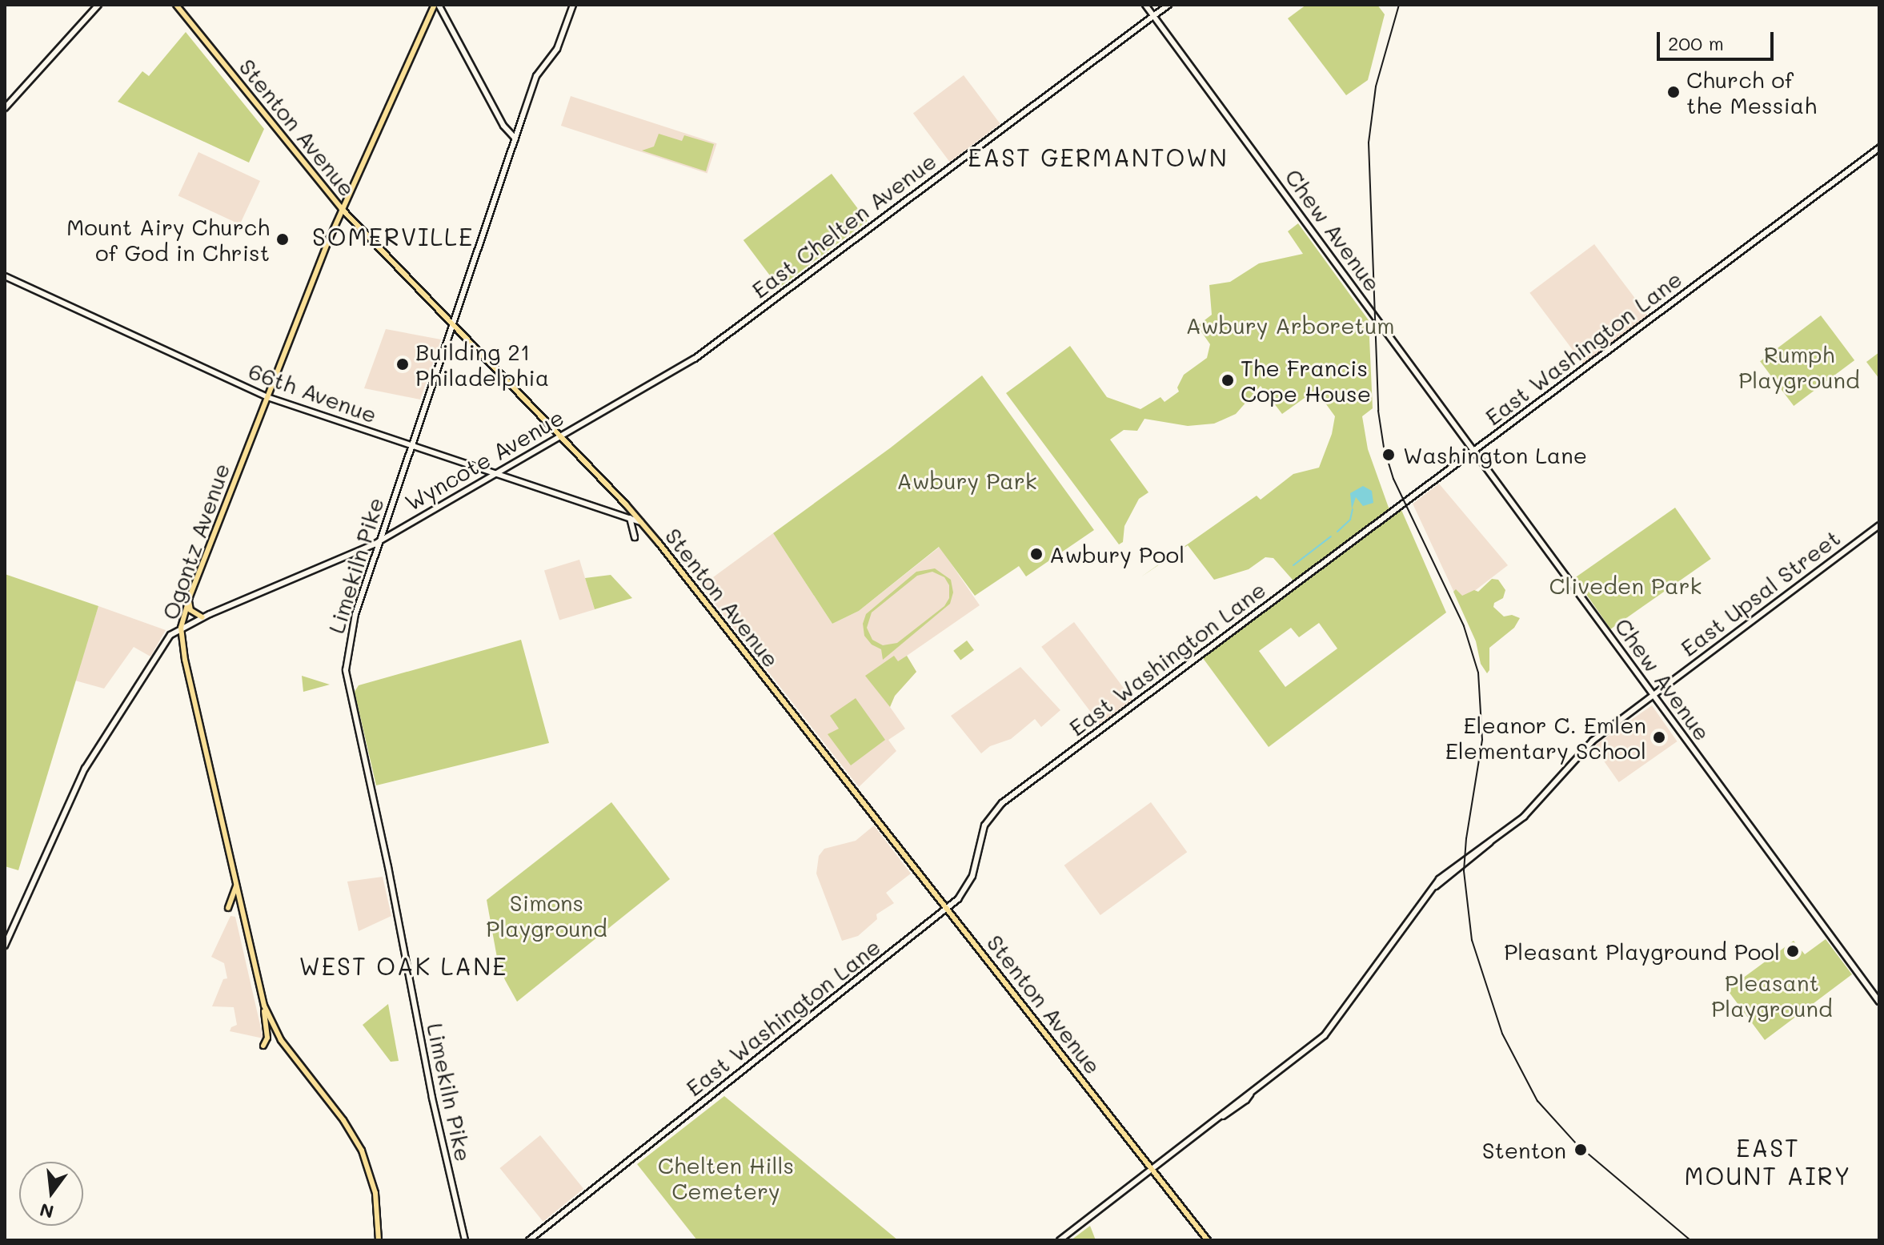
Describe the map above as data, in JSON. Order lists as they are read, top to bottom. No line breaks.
{"streets":{"main road":["Stenton Avenue","Ogontz Avenue"],"street":["East Chelten Avenue","Chew Avenue","East Washington Lane","66th Avenue","Wyncote Avenue","Limekiln Pike","East Upsal Street"]},"crossings":[["Stenton Avenue","East Washington Lane"],["Stenton Avenue","66th Avenue"],["Stenton Avenue","Wyncote Avenue"],["Stenton Avenue","Ogontz Avenue"],["Stenton Avenue","Limekiln Pike"],["Stenton Avenue","East Upsal Street"],["East Chelten Avenue","Chew Avenue"],["East Chelten Avenue","Wyncote Avenue"],["Chew Avenue","East Washington Lane"],["Chew Avenue","East Upsal Street"],["66th Avenue","Wyncote Avenue"],["66th Avenue","Ogontz Avenue"],["66th Avenue","Limekiln Pike"],["Wyncote Avenue","Ogontz Avenue"],["Wyncote Avenue","Limekiln Pike"]],"districts":["EAST GERMANTOWN","SOMERVILLE","WEST OAK LANE","EAST MOUNT AIRY"],"parks":["Awbury Arboretum","Rumph Playground","Awbury Park","Cliveden Park","Simons Playground","Pleasant Playground","Chelten Hills Cemetery"],"places":["Church of the Messiah","Mount Airy Church of God in Christ","Building 21 Philadelphia","The Francis Cope House","Washington Lane","Awbury Pool","Eleanor C. Emlen Elementary School","Pleasant Playground Pool","Stenton"],"scale_bar":"200 m","north":"bottom"}
